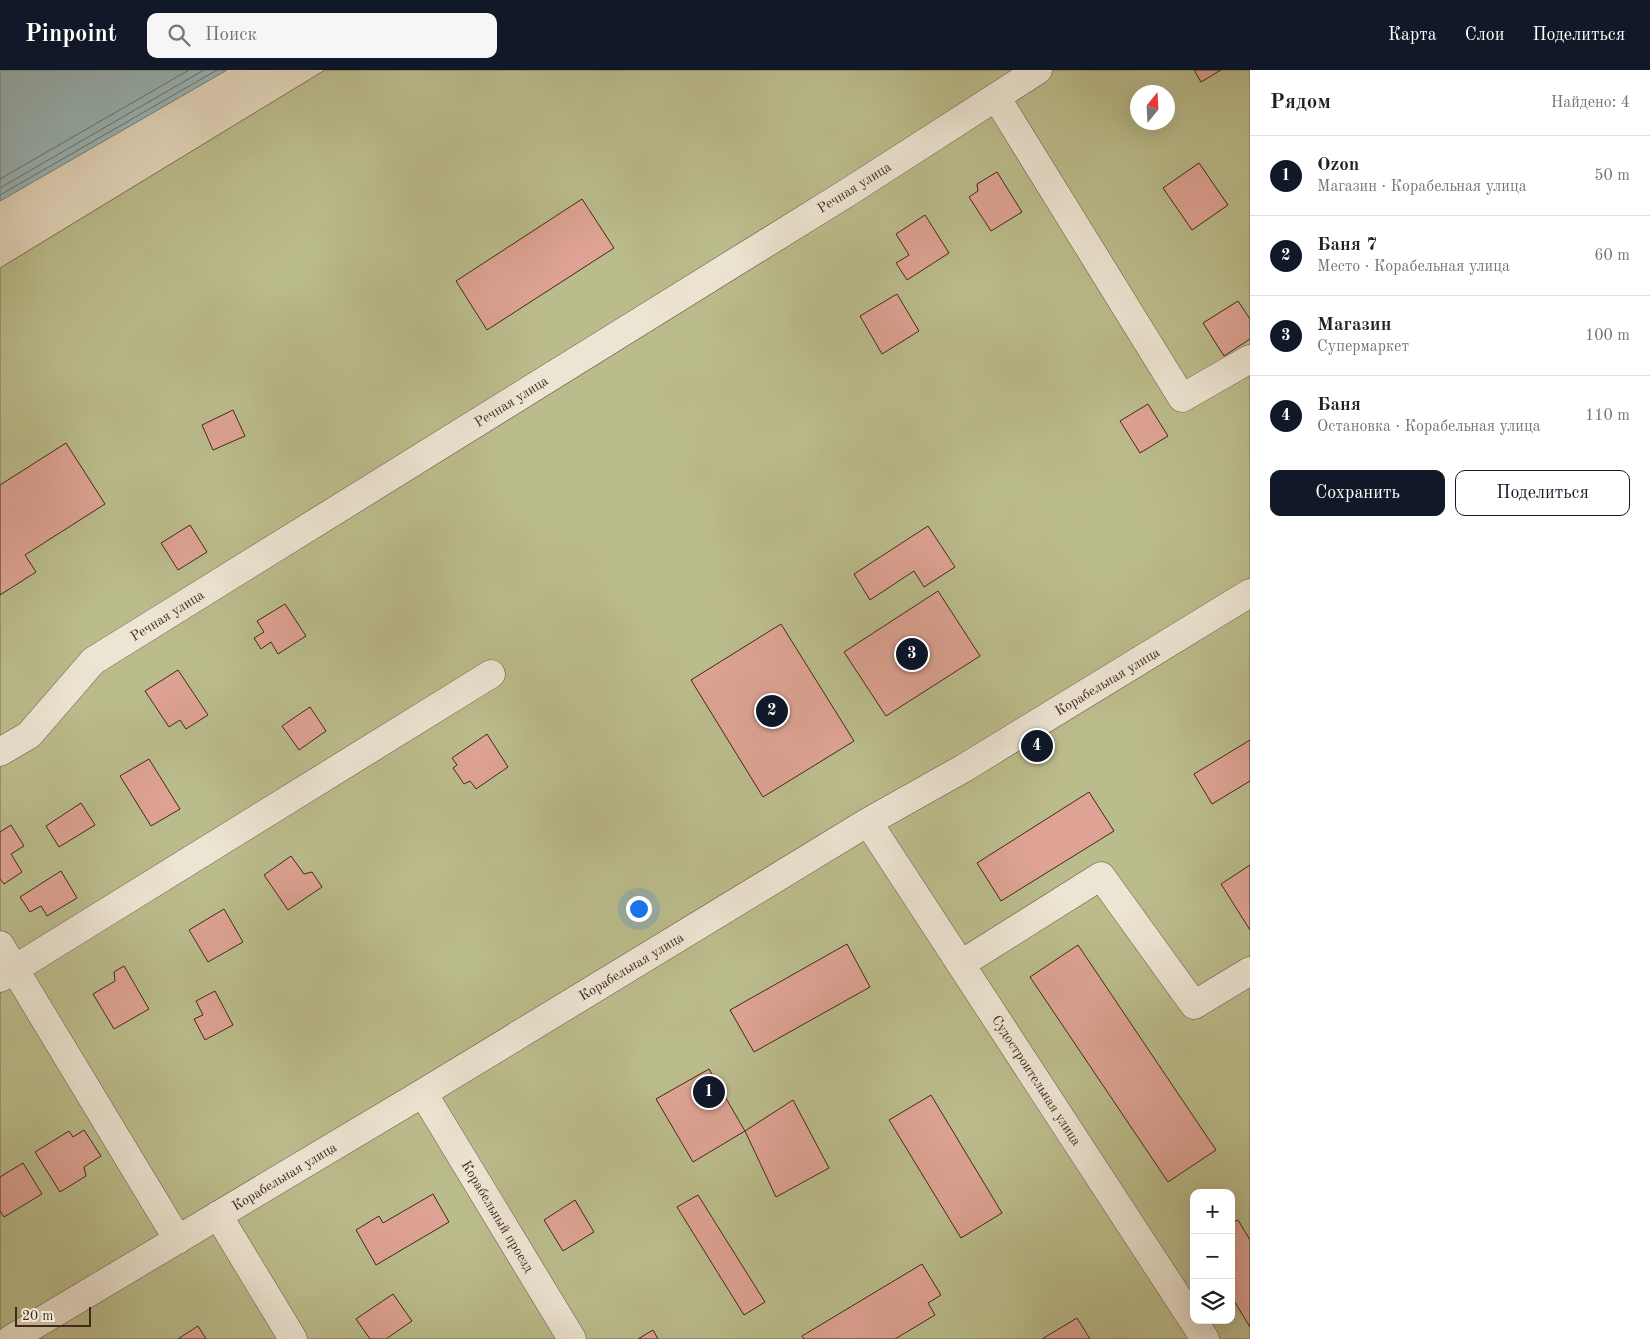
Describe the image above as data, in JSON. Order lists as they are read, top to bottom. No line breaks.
{"streets":{"street":["Речная улица","Корабельная улица","Судостроительная улица","Корабельный проезд"]},"crossings":[["Корабельная улица","Судостроительная улица"],["Корабельная улица","Корабельный проезд"]],"scale_bar":"20 m","north":"top","page":{"header":"Pinpoint","search":"Поиск","nav":["Карта","Слои","Поделиться"],"heading":["Рядом","Найдено: 4"],"list":[{"mark":"1","name":"Ozon","note":"Магазин · Корабельная улица","value":"50 m"},{"mark":"2","name":"Баня 7","note":"Место · Корабельная улица","value":"60 m"},{"mark":"3","name":"Магазин","note":"Супермаркет","value":"100 m"},{"mark":"4","name":"Баня","note":"Остановка · Корабельная улица","value":"110 m"}],"buttons":["Сохранить","Поделиться"],"pins":["3","2","4","1"],"map_buttons":["+","−"],"scale":"20 m"}}
